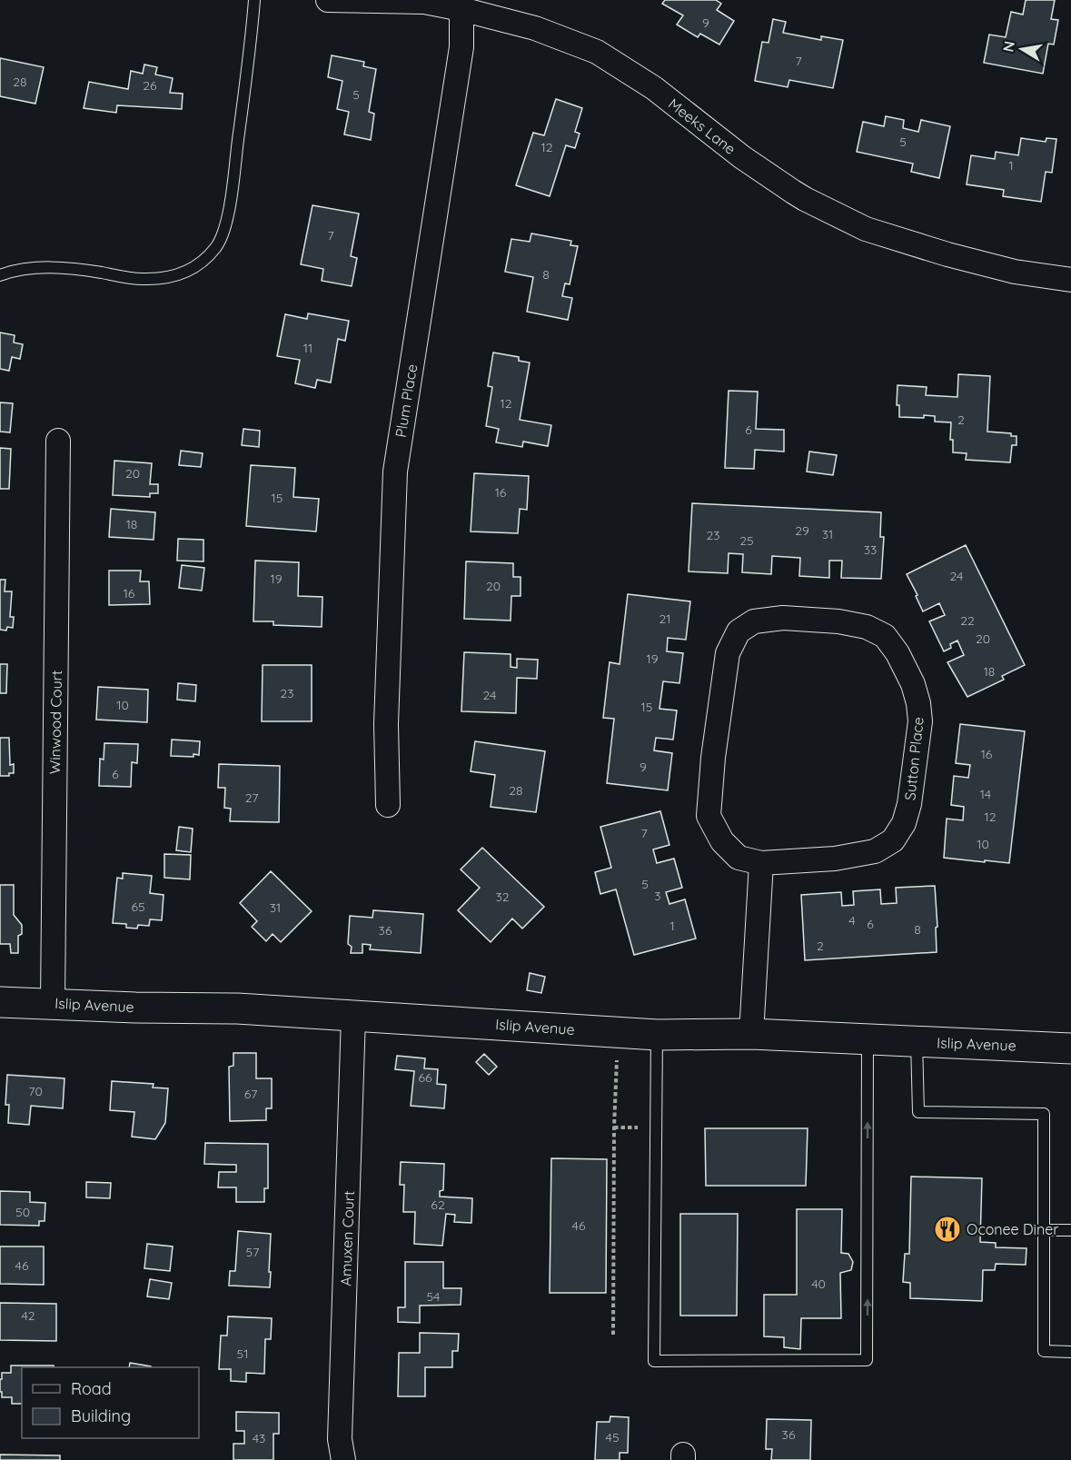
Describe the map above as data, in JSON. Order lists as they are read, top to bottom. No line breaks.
{"streets":{"main road":["Islip Avenue"],"street":["Meeks Lane","Plum Place","Winwood Court","Sutton Place","Amuxen Court"]},"crossings":[["Meeks Lane","Plum Place"],["Winwood Court","Islip Avenue"],["Islip Avenue","Amuxen Court"]],"places":{"restaurant":["Oconee Diner"]},"house_numbers":["9","7","28","26","5","5","12","1","7","8","11","12","2","6","20","16","15","18","29","31","23","25","33","24","19","20","16","21","22","20","19","18","23","24","10","15","16","9","6","28","14","27","12","7","10","5","3","32","65","31","4","6","1","8","36","2","66","70","67","62","50","46","57","46","40","54","42","51","36","45","43"],"legend":["Road","Building"],"north":"left"}
